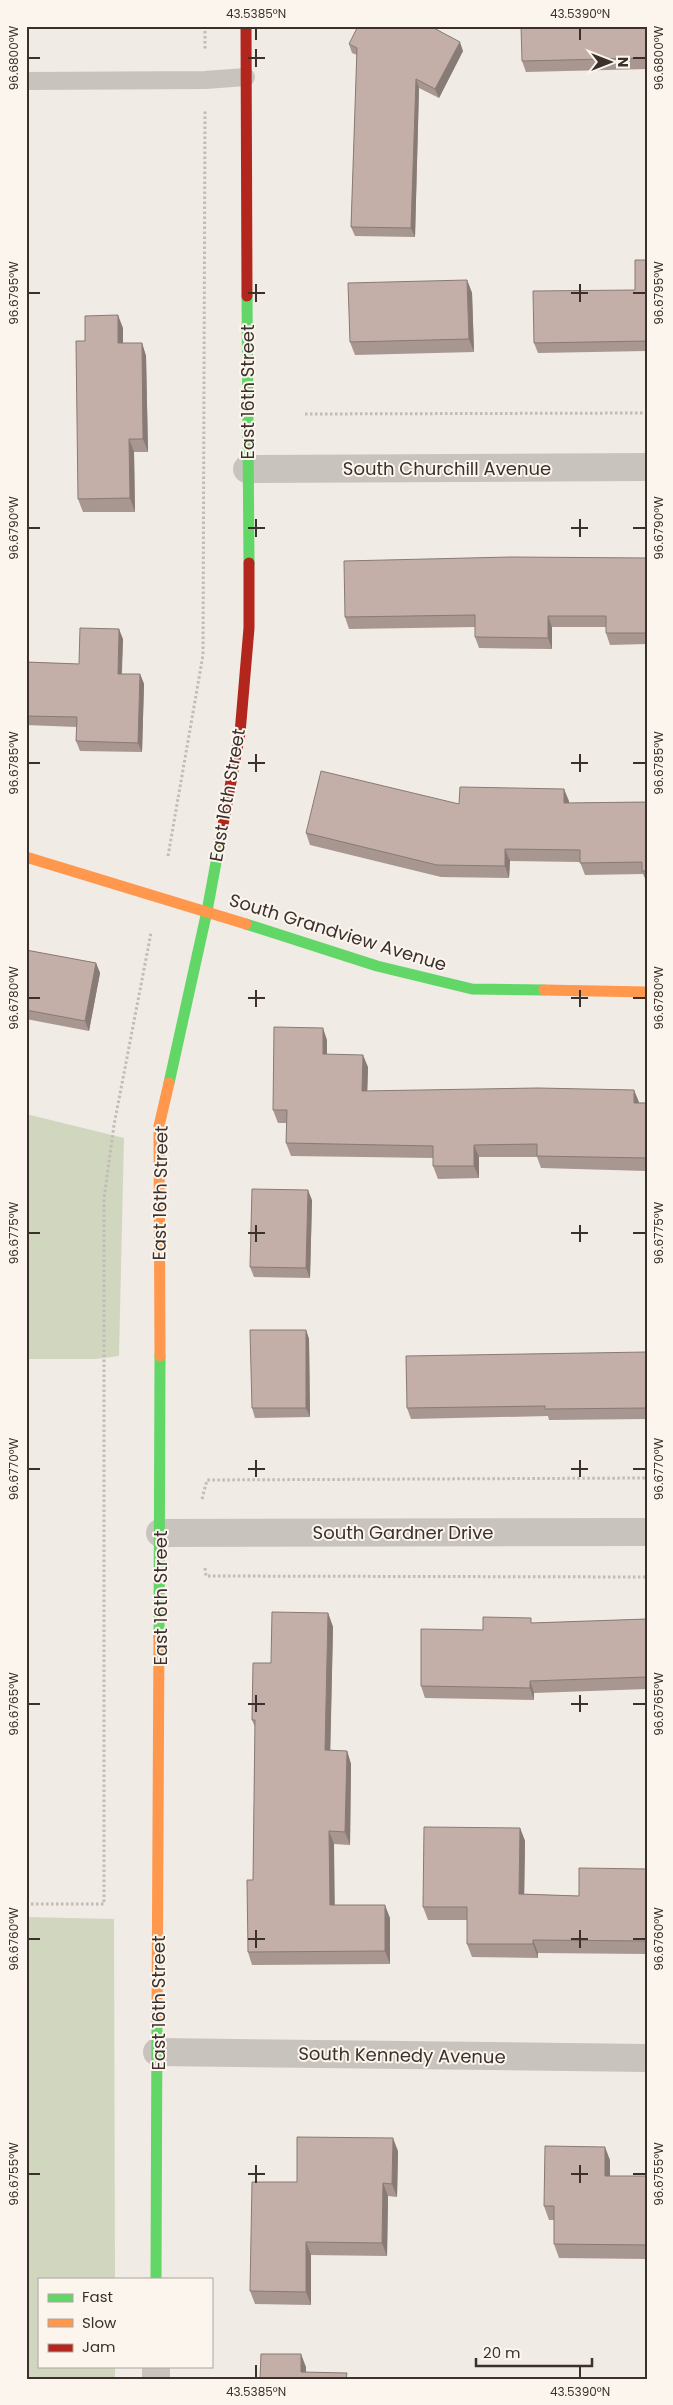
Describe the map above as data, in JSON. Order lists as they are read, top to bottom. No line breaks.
{"streets":{"street":["East 16th Street","South Churchill Avenue","South Grandview Avenue","South Gardner Drive","South Kennedy Avenue"]},"crossings":[["East 16th Street","South Churchill Avenue"],["East 16th Street","South Grandview Avenue"],["East 16th Street","South Gardner Drive"],["East 16th Street","South Kennedy Avenue"]],"legend":["Fast","Slow","Jam"],"scale_bar":"20 m","north":"right","coordinates":["43.5385°N","43.5390°N","96.6800°W","96.6795°W","96.6790°W","96.6785°W","96.6780°W","96.6775°W","96.6770°W","96.6765°W","96.6760°W","96.6755°W"]}
